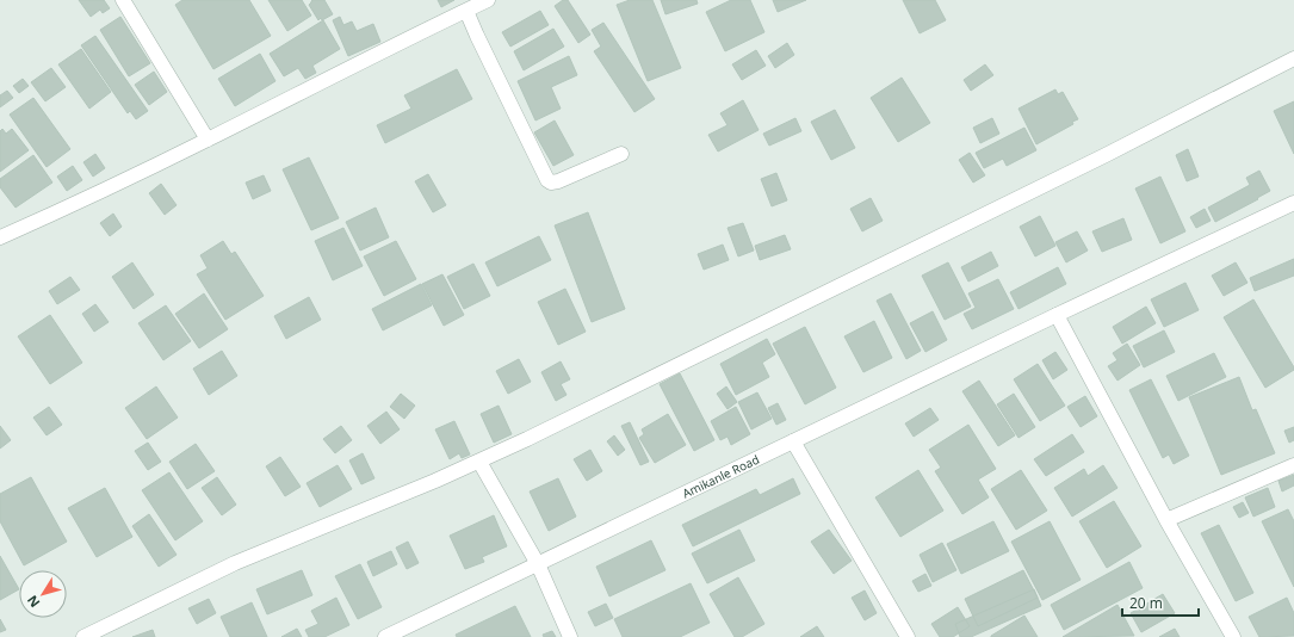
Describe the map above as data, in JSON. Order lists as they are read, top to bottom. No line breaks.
{"streets":{"street":["Amikanle Road"]},"scale_bar":"20 m","north":"bottom left"}
